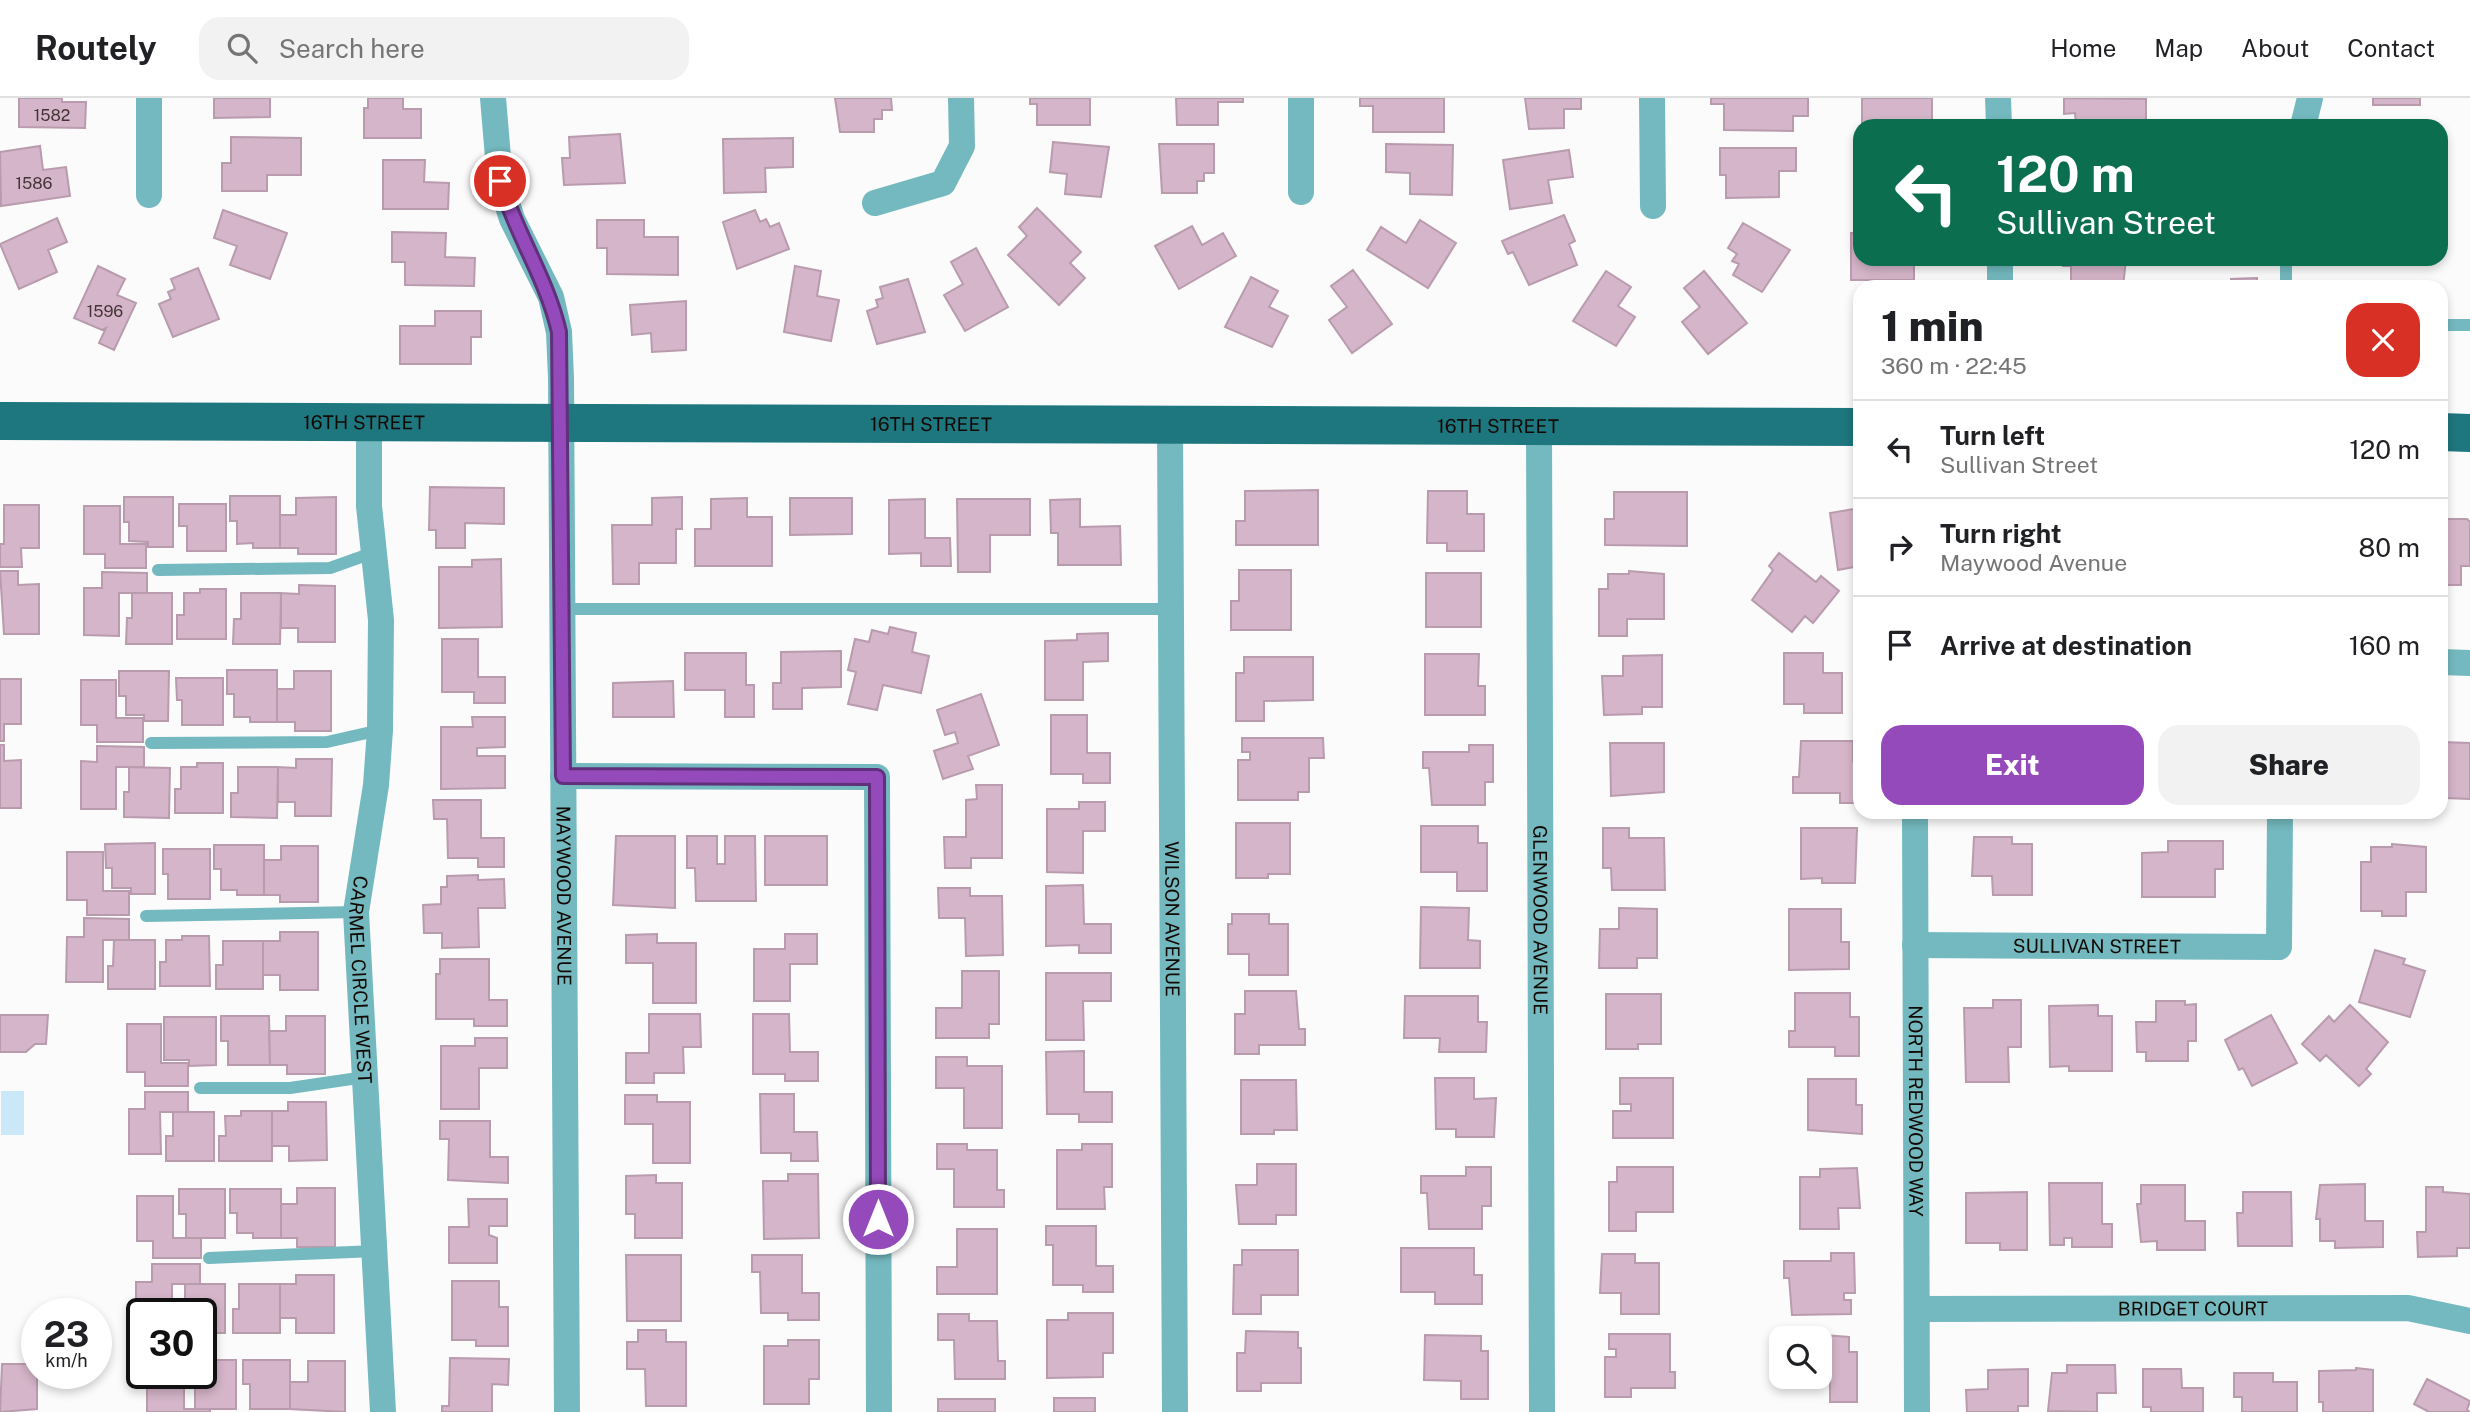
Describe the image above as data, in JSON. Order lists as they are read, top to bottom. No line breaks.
{"streets":{"main road":["16TH STREET"],"street":["MAYWOOD AVENUE","WILSON AVENUE","GLENWOOD AVENUE","SULLIVAN STREET","CARMEL CIRCLE WEST","NORTH REDWOOD WAY","BRIDGET COURT"]},"crossings":[["16TH STREET","MAYWOOD AVENUE"],["16TH STREET","WILSON AVENUE"],["16TH STREET","GLENWOOD AVENUE"],["16TH STREET","CARMEL CIRCLE WEST"],["SULLIVAN STREET","NORTH REDWOOD WAY"],["NORTH REDWOOD WAY","BRIDGET COURT"]],"house_numbers":["1582","1586","1596"],"page":{"header":"Routely","search":"Search here","nav":["Home","Map","About","Contact"],"turn":["120 m","Sullivan Street"],"heading":["1 min","360 m · 22:45"],"list":[{"name":"Turn left","note":"Sullivan Street","value":"120 m"},{"name":"Turn right","note":"Maywood Avenue","value":"80 m"},{"name":"Arrive at destination","value":"160 m"}],"buttons":["Exit","Share"],"speed":"23 km/h","limit":"30"}}
